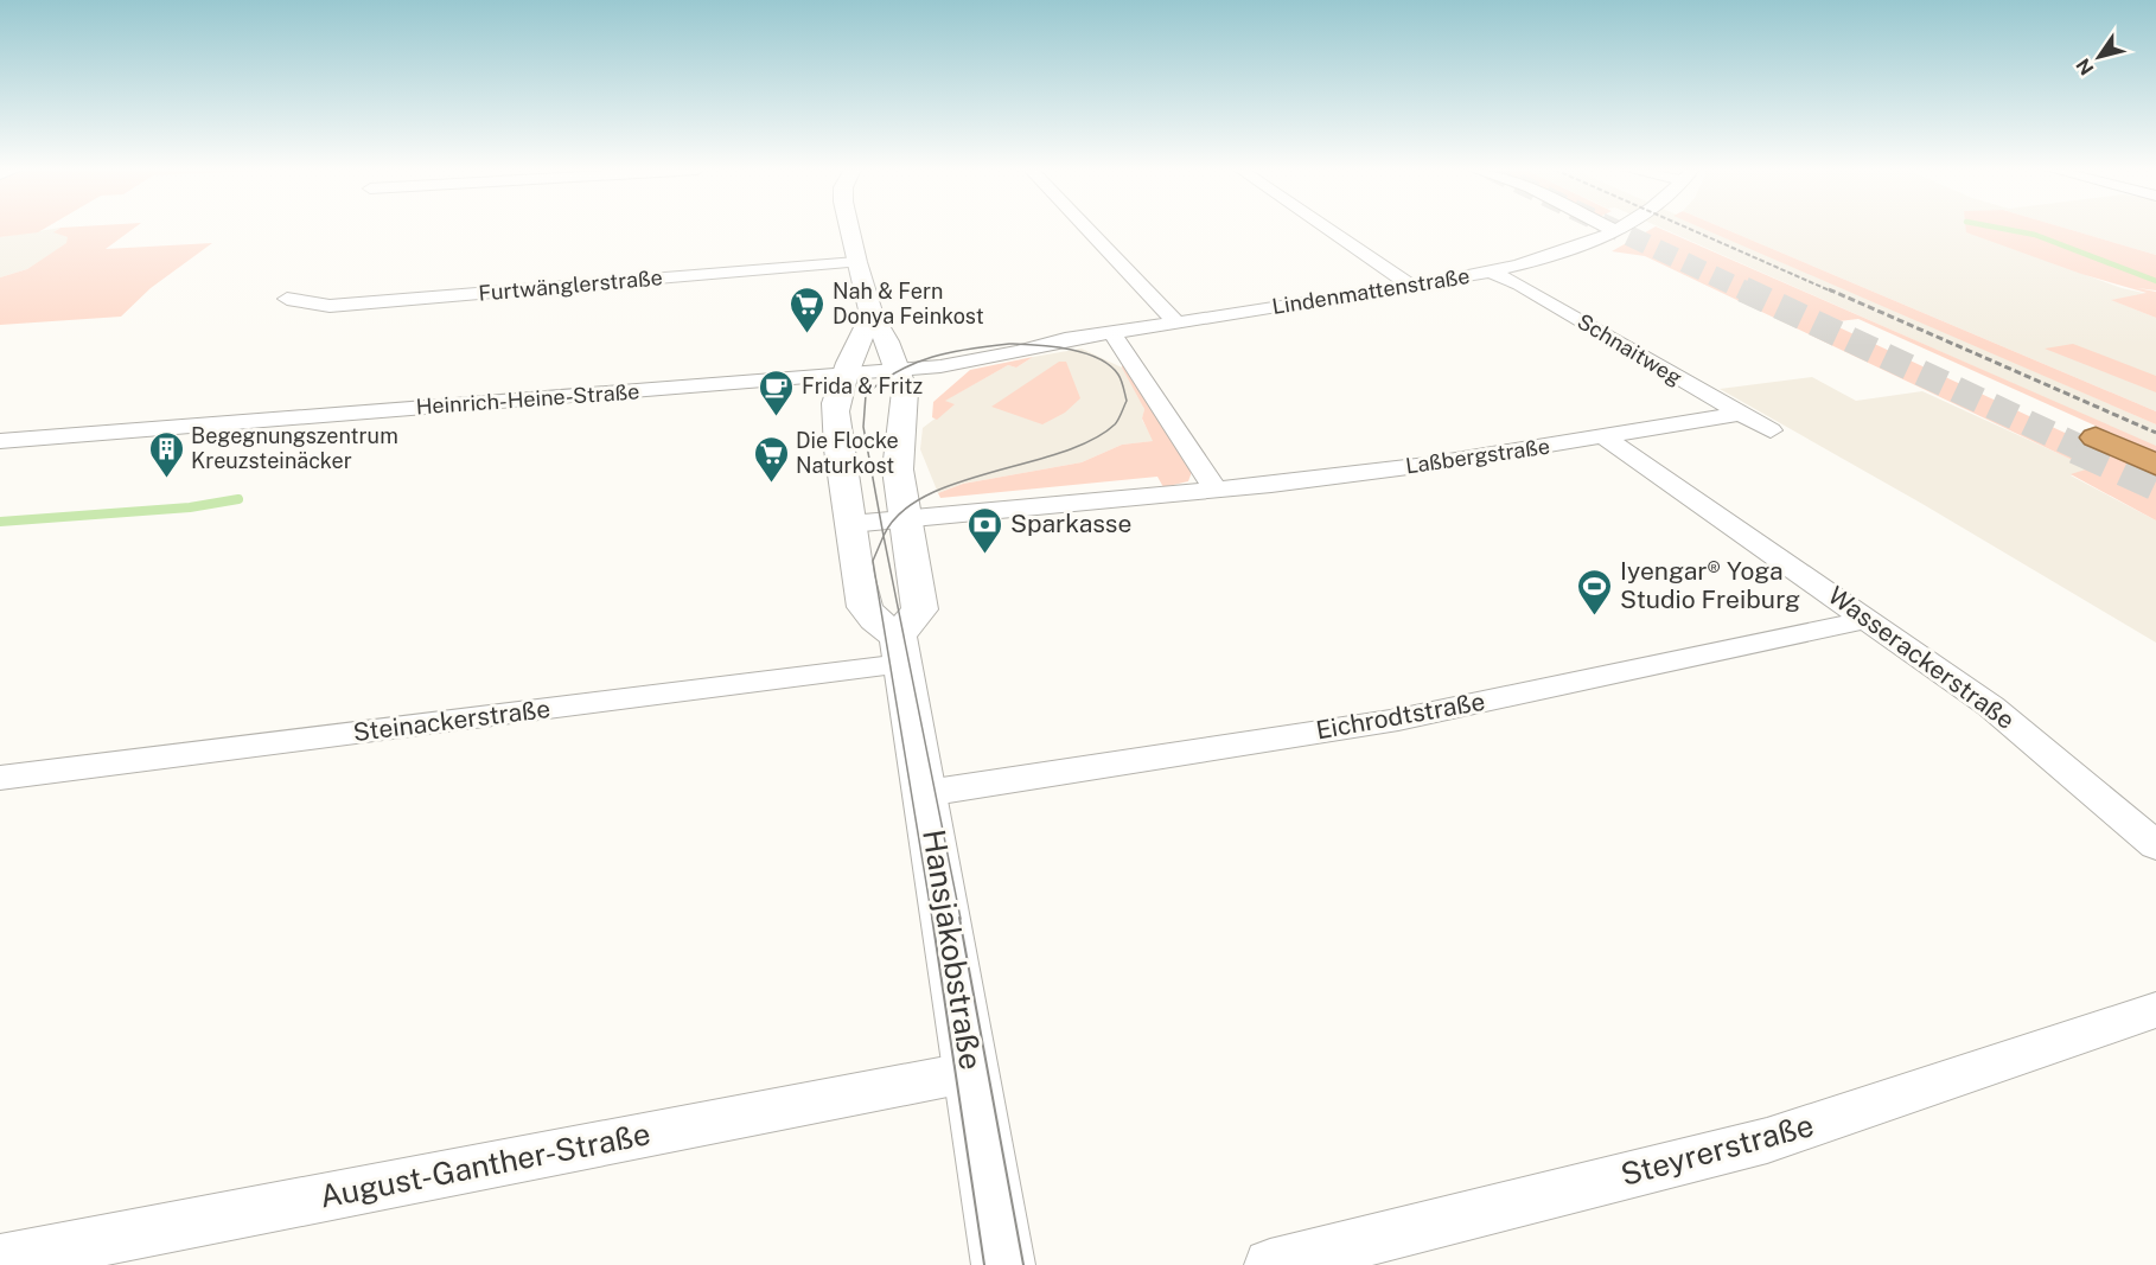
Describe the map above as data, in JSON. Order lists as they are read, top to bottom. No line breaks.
{"streets":{"street":["Furtwänglerstraße","Lindenmattenstraße","Schnaitweg","Heinrich-Heine-Straße","Laßbergstraße","Wasserackerstraße","Eichrodtstraße","Steinackerstraße","Hansjakobstraße","Steyrerstraße","August-Ganther-Straße"]},"crossings":[["Lindenmattenstraße","Schnaitweg"],["Lindenmattenstraße","Heinrich-Heine-Straße"],["Schnaitweg","Laßbergstraße"],["Laßbergstraße","Wasserackerstraße"],["Wasserackerstraße","Eichrodtstraße"],["Eichrodtstraße","Hansjakobstraße"],["Steinackerstraße","Hansjakobstraße"],["Hansjakobstraße","August-Ganther-Straße"]],"places":{"supermarket":["Nah & Fern Donya Feinkost","Die Flocke Naturkost"],"cafe":["Frida & Fritz"],"building":["Begegnungszentrum Kreuzsteinäcker"],"bank":["Sparkasse"],"sports":["Iyengar® Yoga Studio Freiburg"]},"north":"bottom left"}
